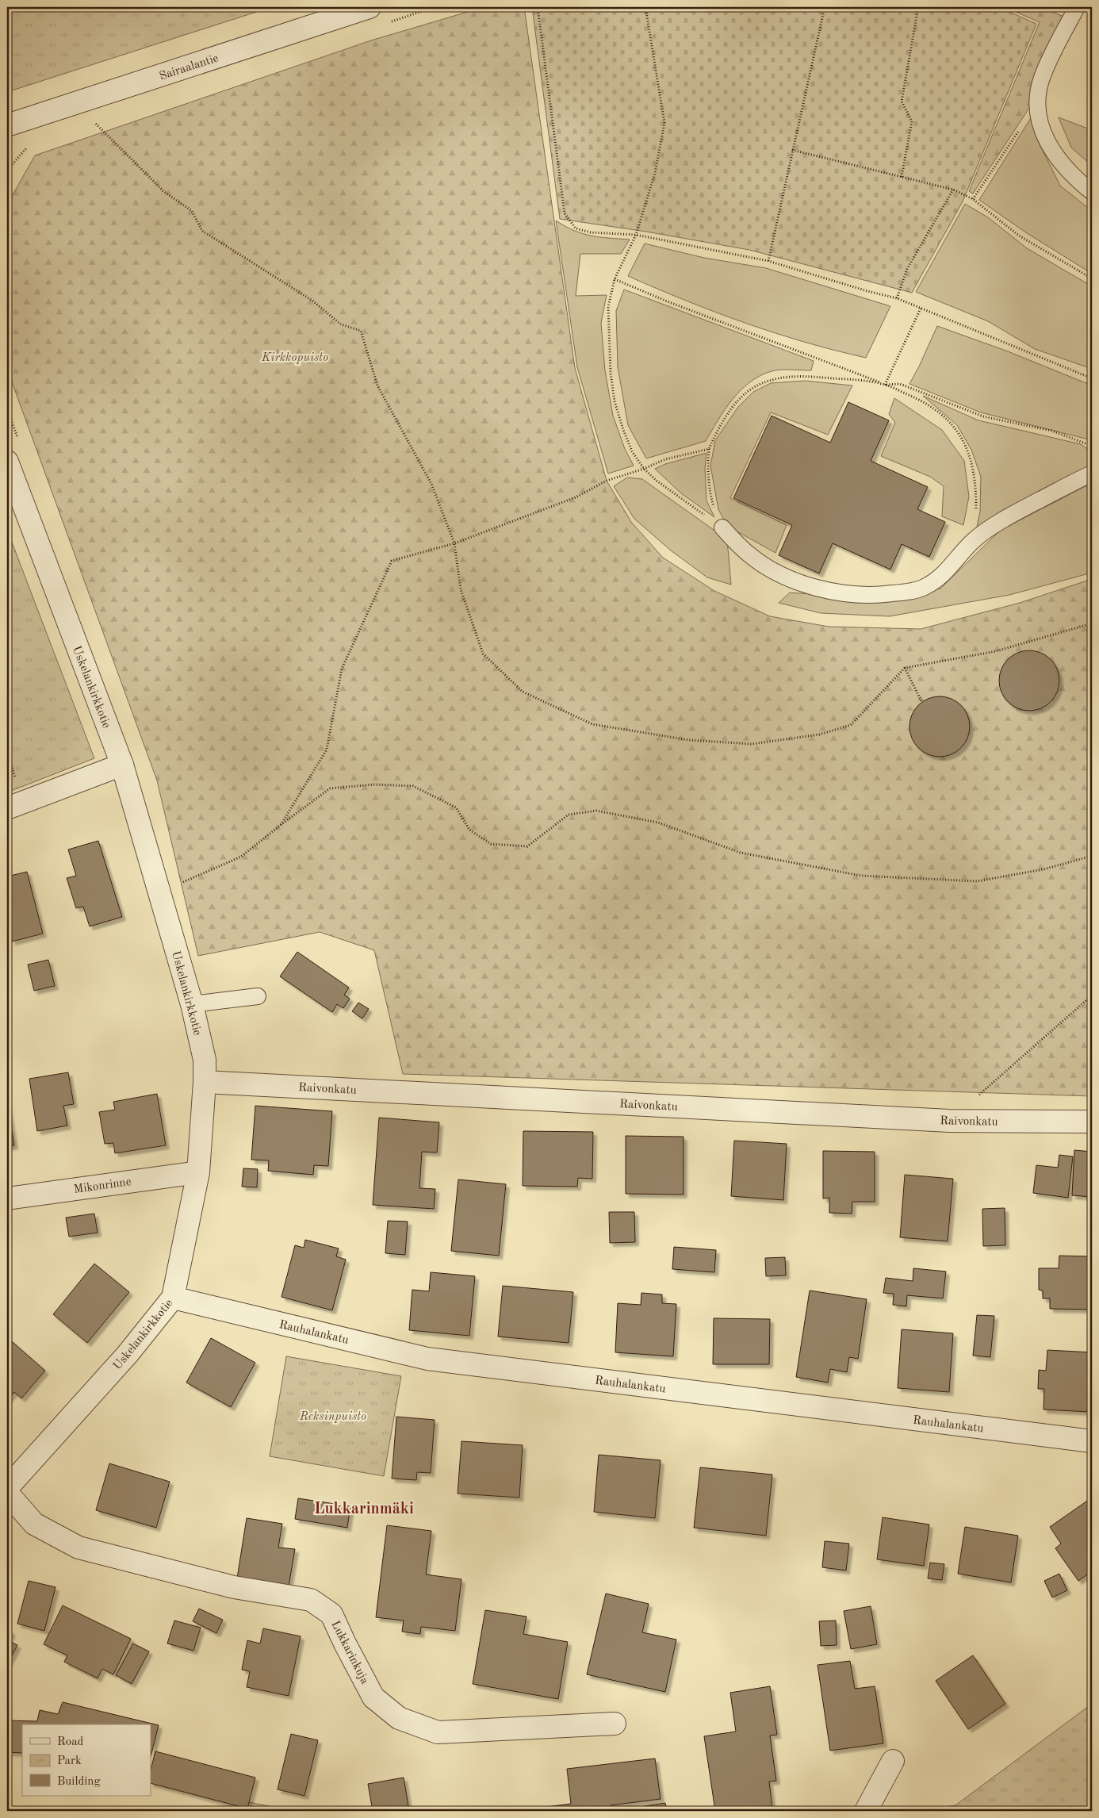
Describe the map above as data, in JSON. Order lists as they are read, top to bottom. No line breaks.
{"streets":{"street":["Sairaalantie","Uskelankirkkotie","Raivonkatu","Mikonrinne","Rauhalankatu","Lukkarinkuja"]},"crossings":[["Uskelankirkkotie","Raivonkatu"],["Uskelankirkkotie","Mikonrinne"],["Uskelankirkkotie","Rauhalankatu"]],"districts":["Lukkarinmäki"],"parks":["Kirkkopuisto","Reksinpuisto"],"legend":["Road","Park","Building"]}
